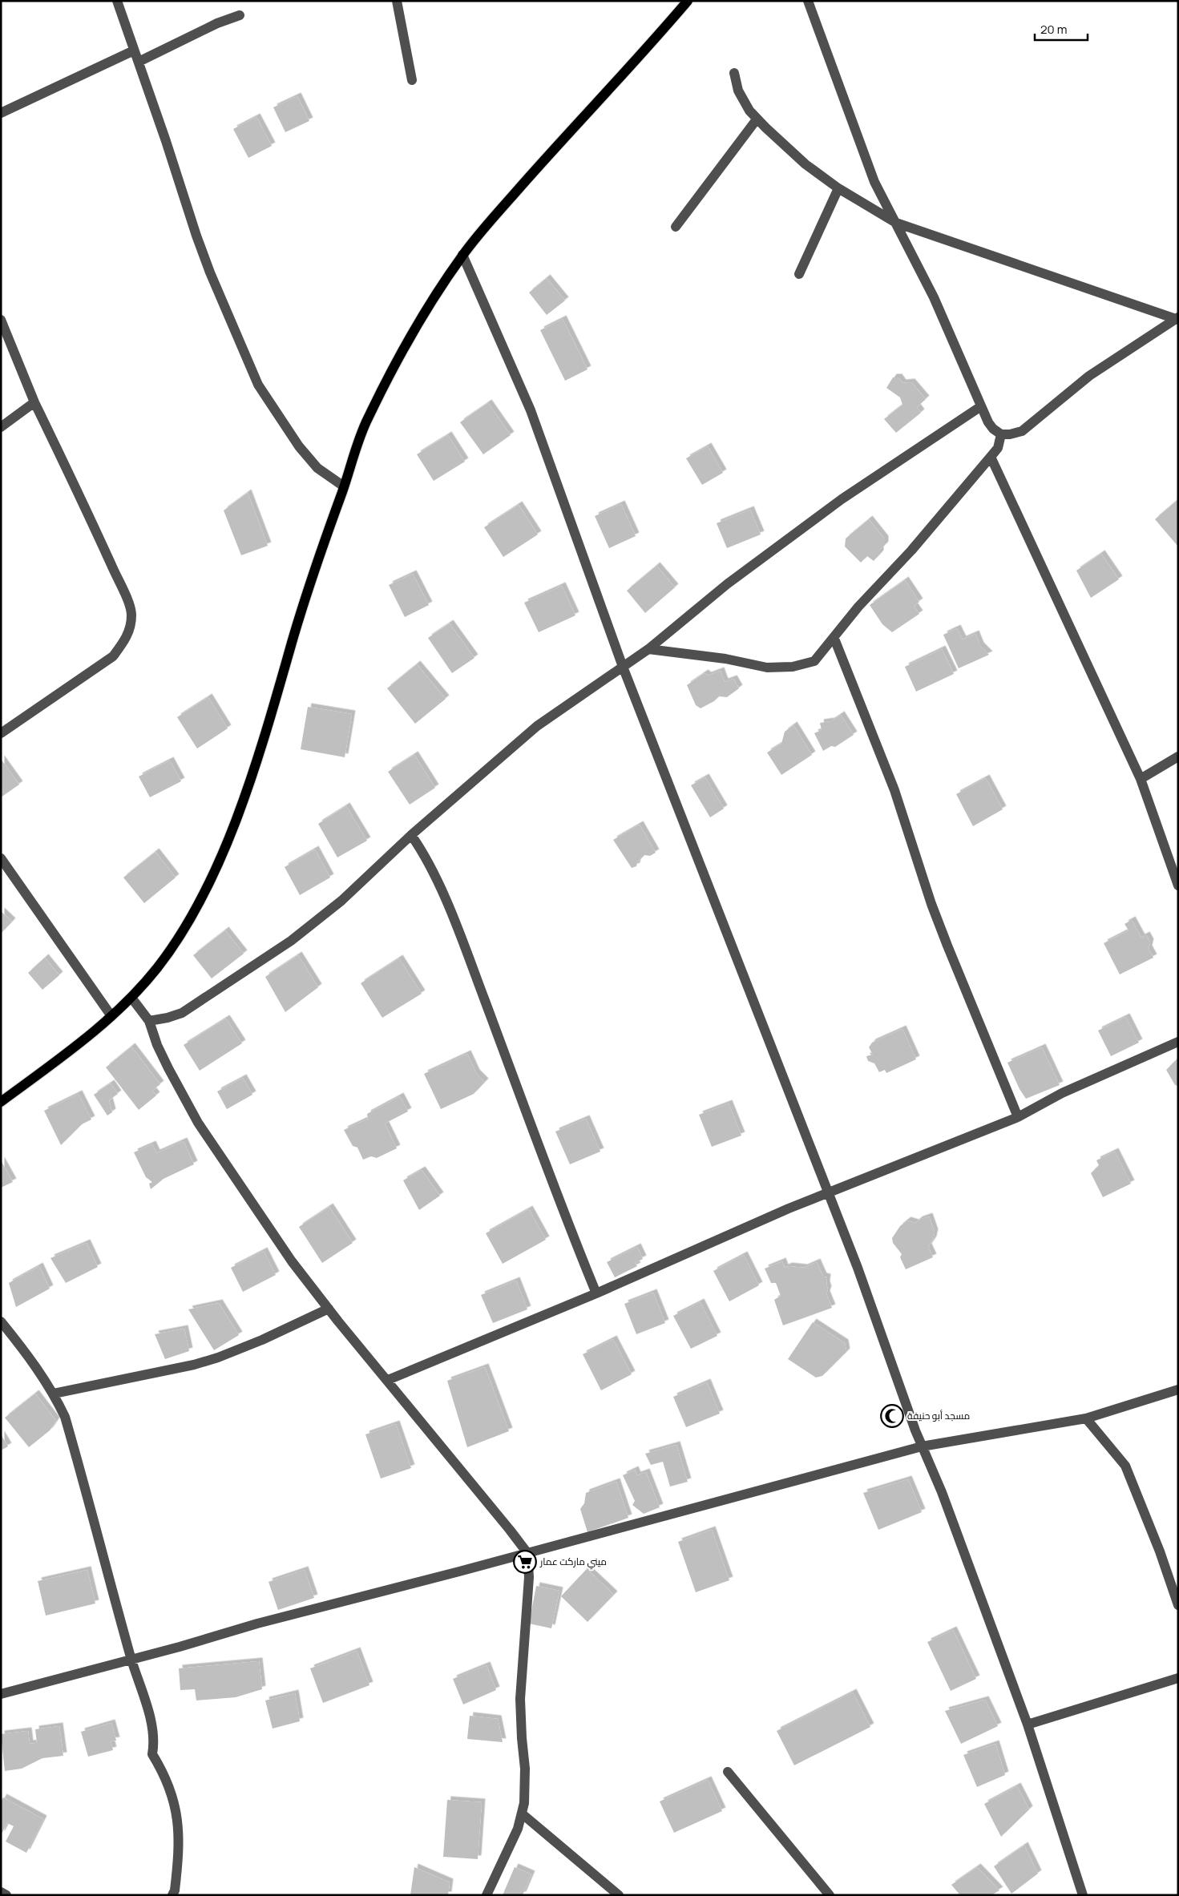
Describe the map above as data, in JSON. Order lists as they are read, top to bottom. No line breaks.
{"places":{"mosque":["مسجد أبو حنيفة"],"supermarket":["ميني ماركت عمار"]},"scale_bar":"20 m"}
